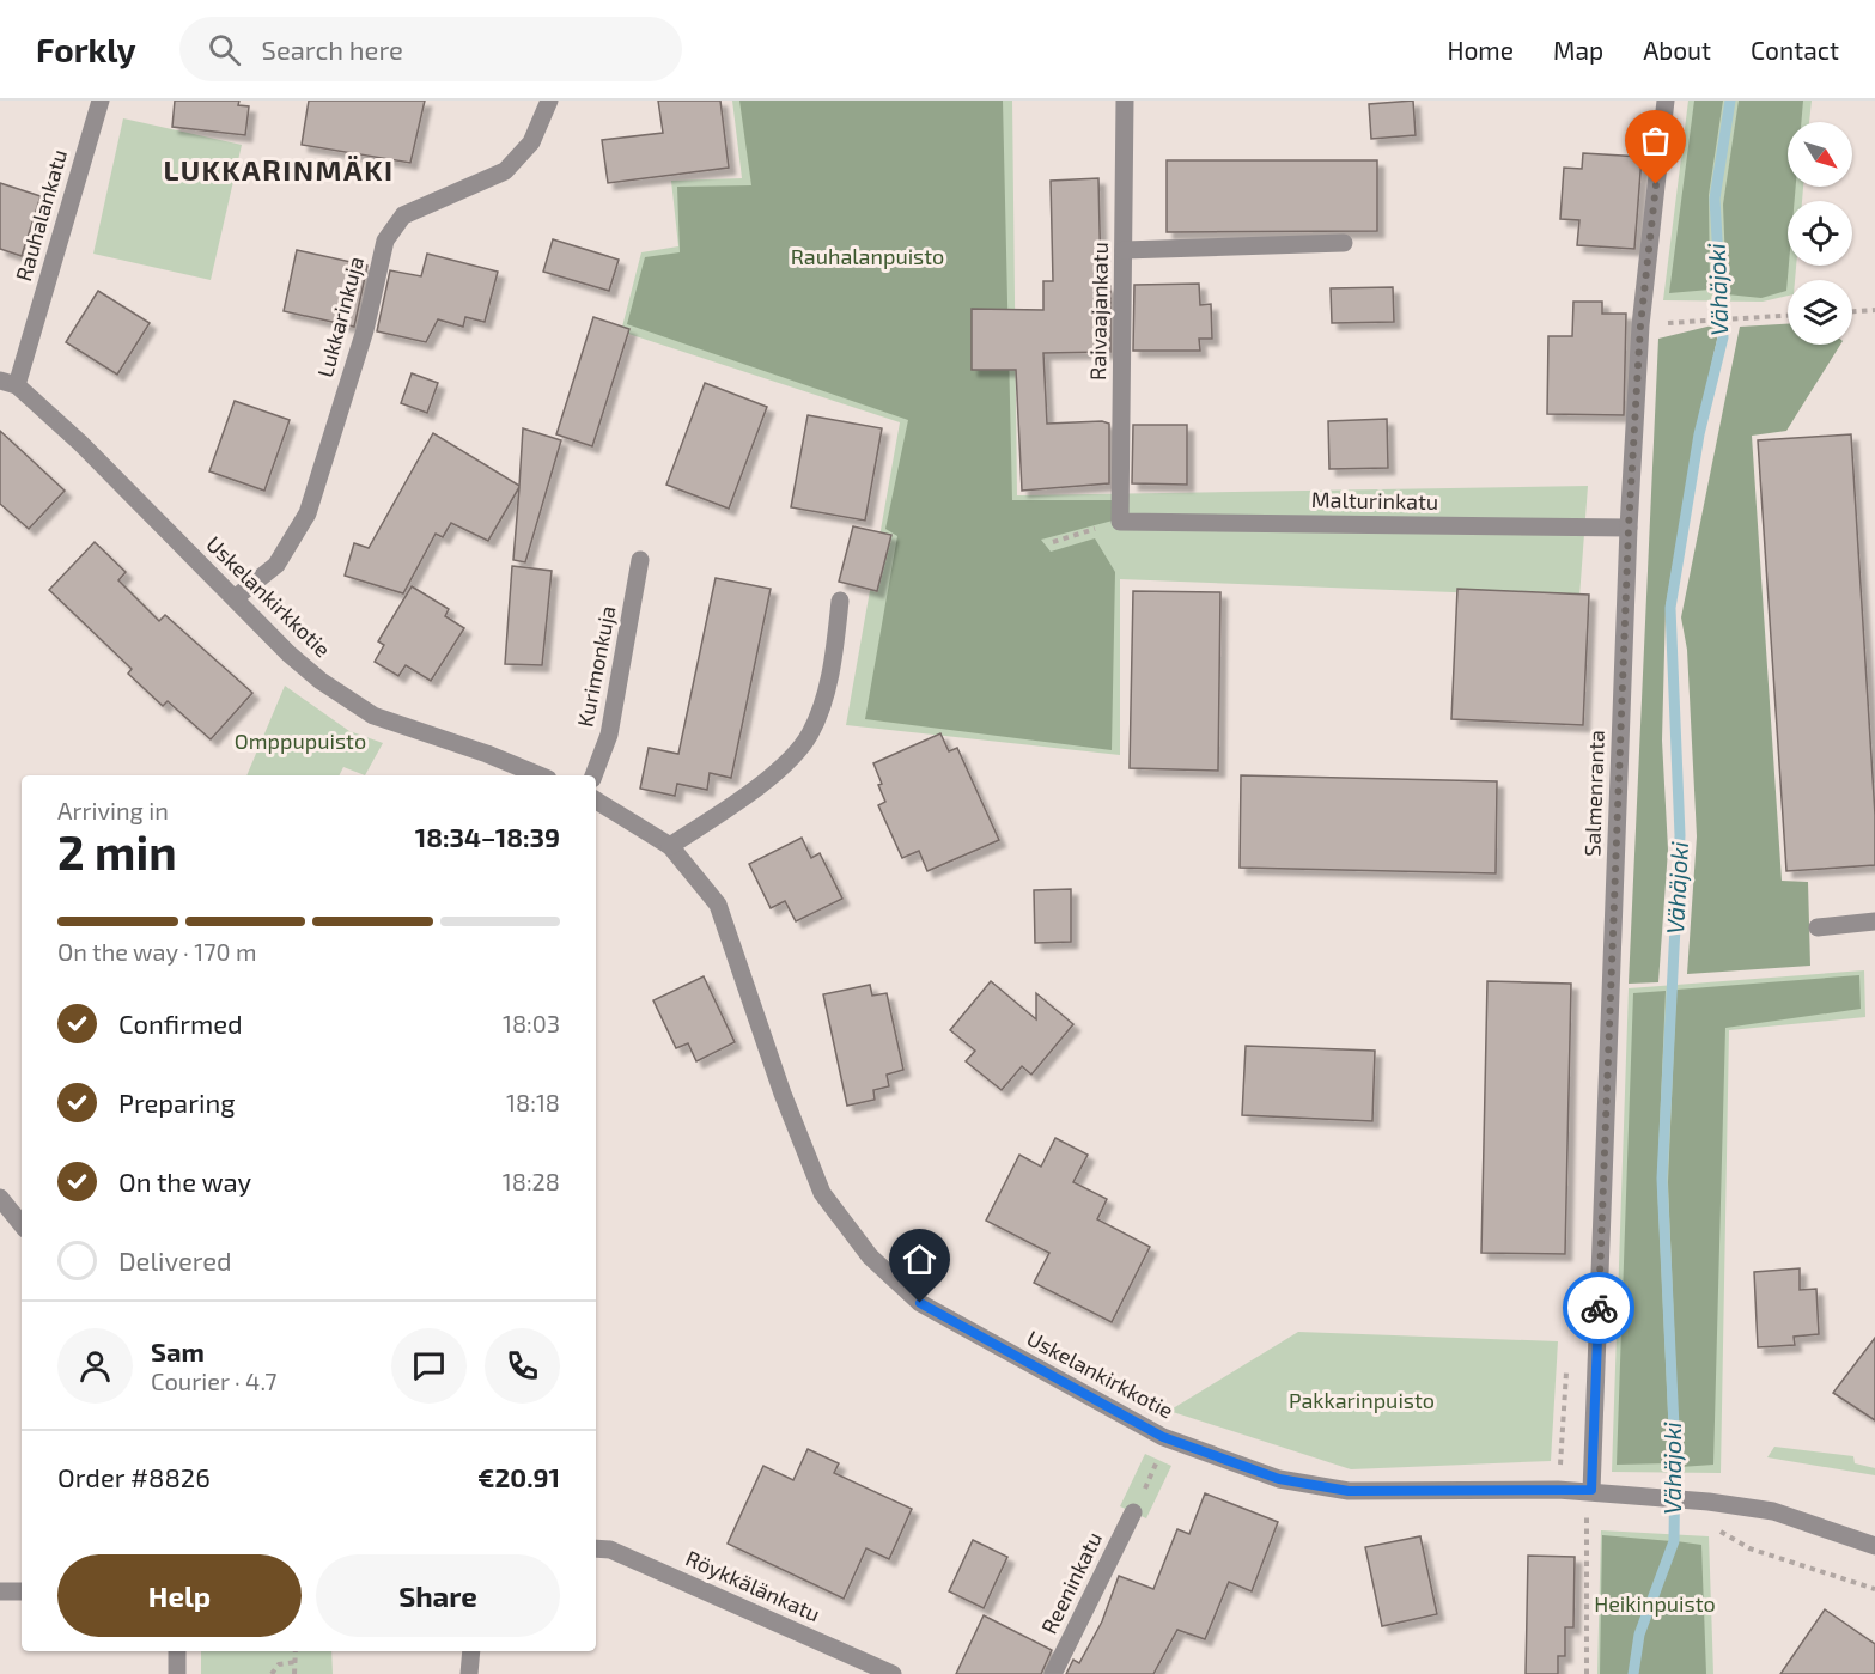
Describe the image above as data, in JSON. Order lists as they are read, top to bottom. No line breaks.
{"streets":{"street":["Rauhalankatu","Raivaajankatu","Lukkarinkuja","Malturinkatu","Uskelankirkkotie","Kurimonkuja","Salmenranta","Reeninkatu","Röykkälänkatu"]},"crossings":[["Rauhalankatu","Uskelankirkkotie"],["Raivaajankatu","Malturinkatu"],["Lukkarinkuja","Uskelankirkkotie"],["Malturinkatu","Salmenranta"],["Uskelankirkkotie","Salmenranta"]],"districts":["LUKKARINMÄKI"],"water":["Vähäjoki"],"parks":["Rauhalanpuisto","Omppupuisto","Pakkarinpuisto","Heikinpuisto"],"north":"bottom right","page":{"header":"Forkly","search":"Search here","nav":["Home","Map","About","Contact"],"heading":["2 min","Arriving in","18:34–18:39"],"panel":["Sam","Courier · 4.7","Order #8826","€20.91"],"bar":"On the way · 170 m","list":[["Confirmed","18:03"],["Preparing","18:18"],["On the way","18:28"],"Delivered"],"buttons":["Help","Share"]}}
